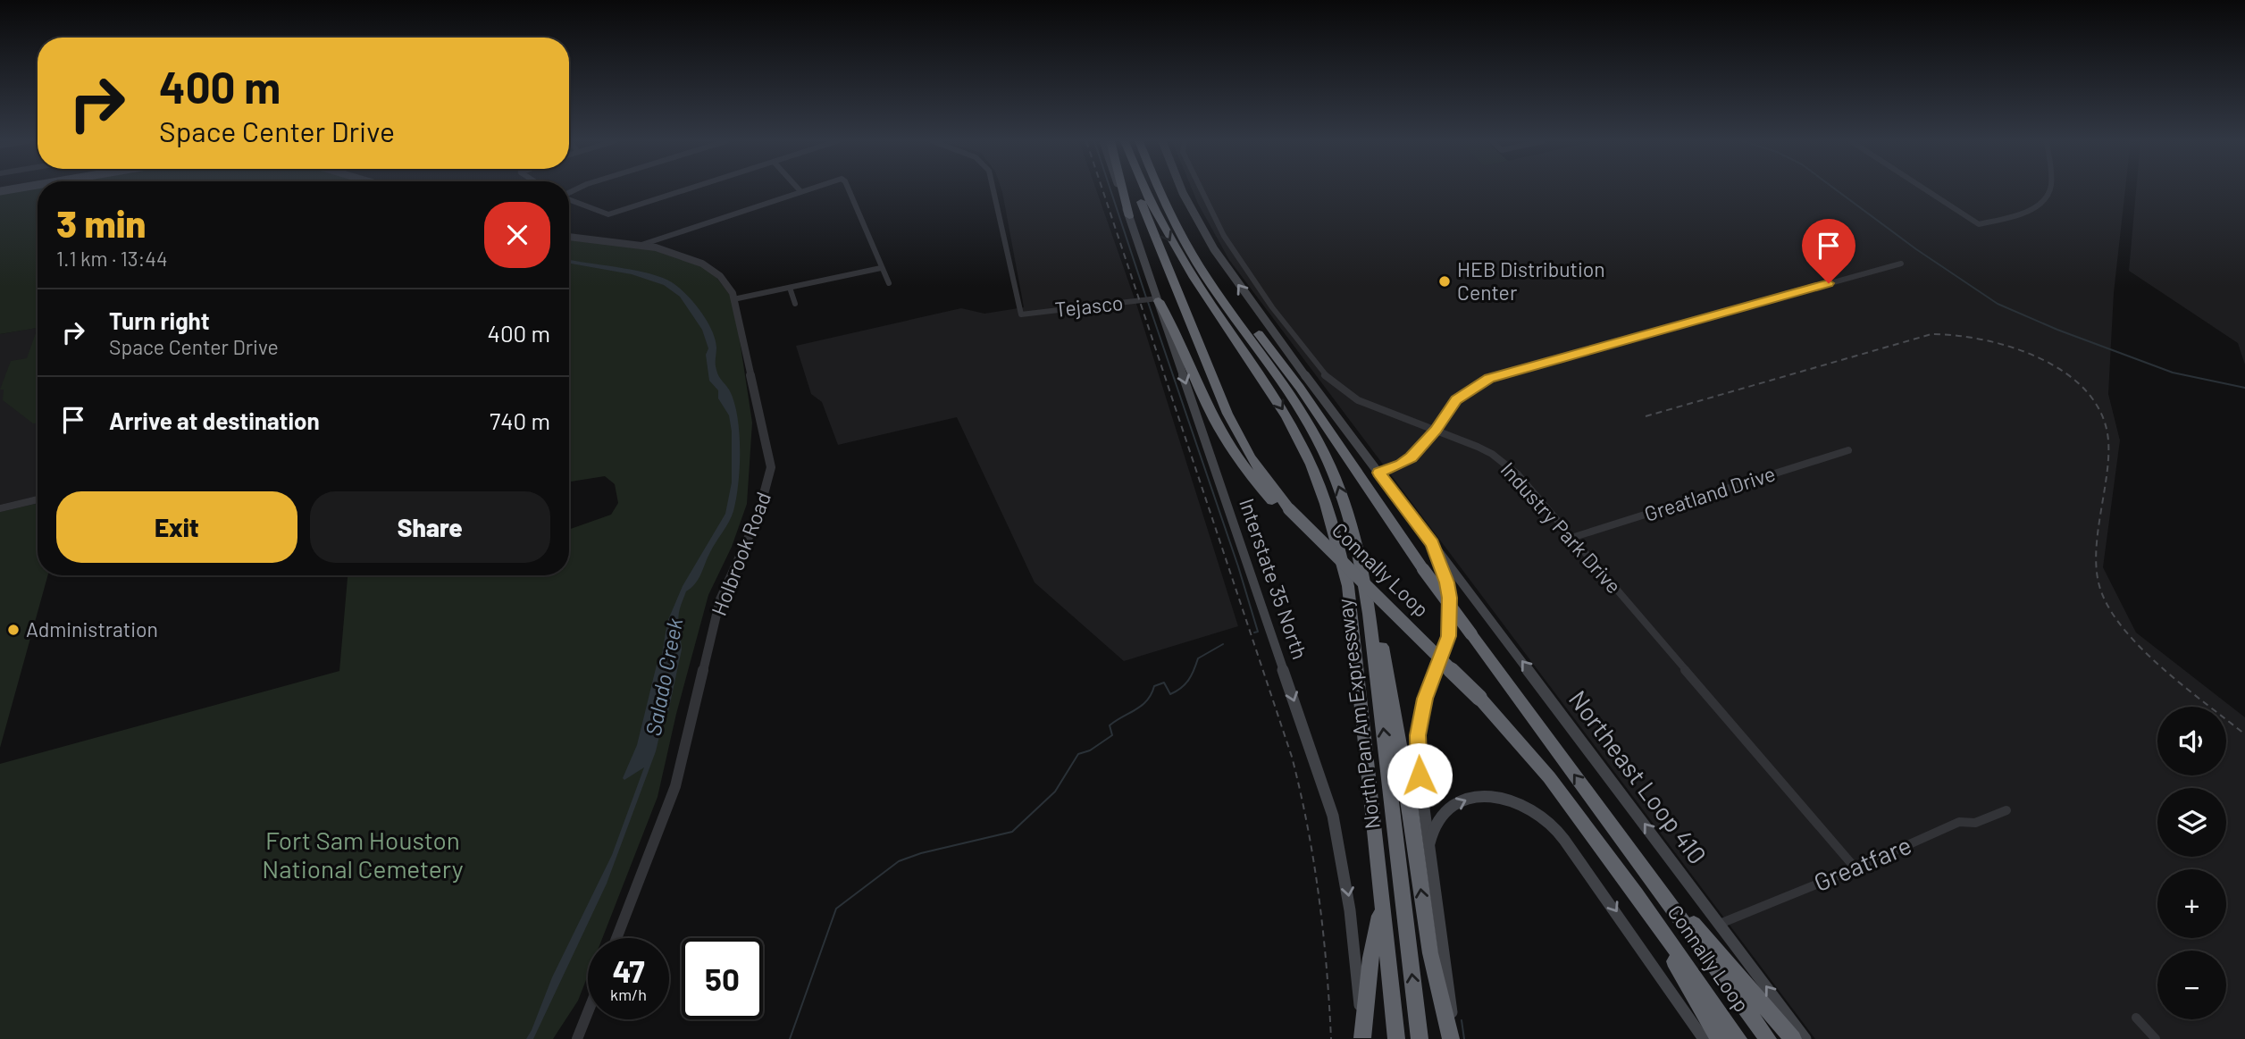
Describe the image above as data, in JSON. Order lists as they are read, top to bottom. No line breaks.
{"streets":{"highway":["Connally Loop","North Pan Am Expressway"],"main road":["Interstate 35 North","Northeast Loop 410"],"street":["Tejasco","Greatland Drive","Industry Park Drive","Holbrook Road","Greatfare"]},"crossings":[["Tejasco","Interstate 35 North"],["Greatland Drive","Industry Park Drive"],["Industry Park Drive","Greatfare"],["Connally Loop","North Pan Am Expressway"],["Northeast Loop 410","Greatfare"]],"one_way":["Interstate 35 North","Northeast Loop 410"],"water":["Salado Creek"],"parks":["Fort Sam Houston National Cemetery"],"places":["HEB Distribution Center","Administration"],"page":{"turn":["400 m","Space Center Drive"],"heading":["3 min","1.1 km · 13:44"],"list":[{"name":"Turn right","note":"Space Center Drive","value":"400 m"},{"name":"Arrive at destination","value":"740 m"}],"buttons":["Exit","Share"],"map_buttons":["+","−"],"speed":"47 km/h","limit":"50"}}
